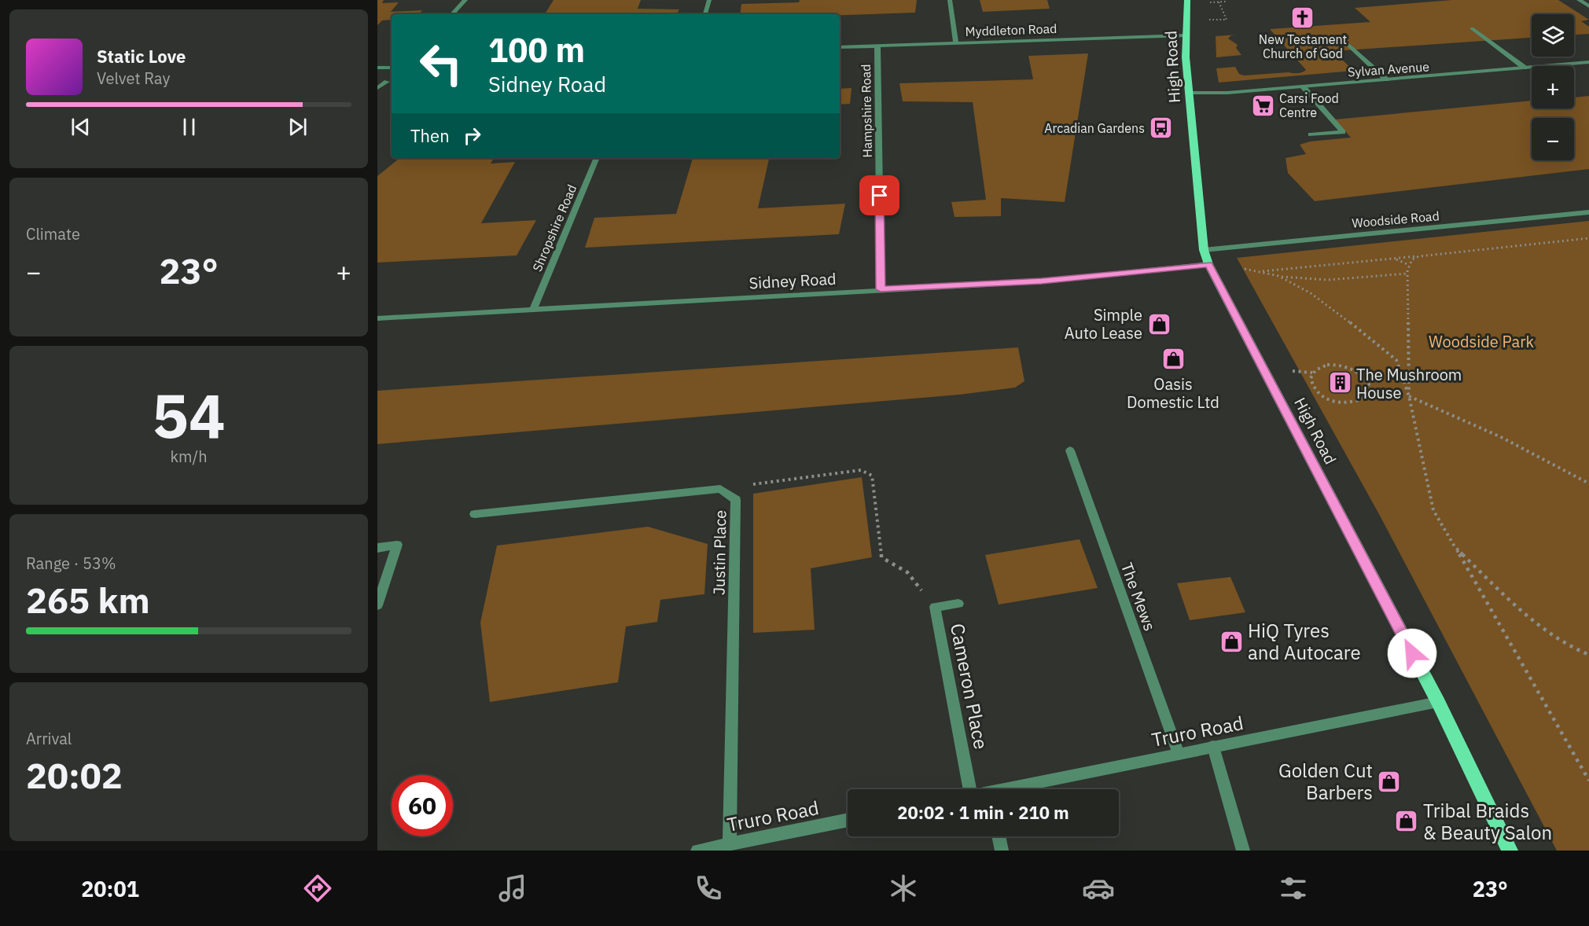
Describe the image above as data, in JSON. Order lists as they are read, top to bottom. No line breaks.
{"streets":{"main road":["High Road"],"street":["Myddleton Road","Sylvan Avenue","Hampshire Road","Woodside Road","Shropshire Road","Sidney Road","Justin Place","The Mews","Cameron Place","Truro Road"]},"crossings":[["Myddleton Road","High Road"],["Myddleton Road","Hampshire Road"],["High Road","Sylvan Avenue"],["High Road","Woodside Road"],["High Road","Sidney Road"],["High Road","Truro Road"],["Hampshire Road","Sidney Road"],["Shropshire Road","Sidney Road"],["Justin Place","Truro Road"],["The Mews","Truro Road"]],"parks":["Woodside Park"],"places":{"church":["New Testament Church of God"],"supermarket":["Carsi Food Centre"],"bus stop":["Arcadian Gardens"],"shop":["Simple Auto Lease","Oasis Domestic Ltd","HiQ Tyres and Autocare","Golden Cut Barbers","Tribal Braids & Beauty Salon"],"building":["The Mushroom House"]},"page":{"map_buttons":["+","−"],"turn":["100 m","Sidney Road"],"song":["Static Love","Velvet Ray"],"then":"Then","tile":["Climate",["54","km/h"],["Range · 53%","265 km"],["Arrival","20:02"]],"heat":["−","23°","+"],"limit":"60","trip":"20:02 · 1 min · 210 m","tabs":["20:01","23°"]}}
